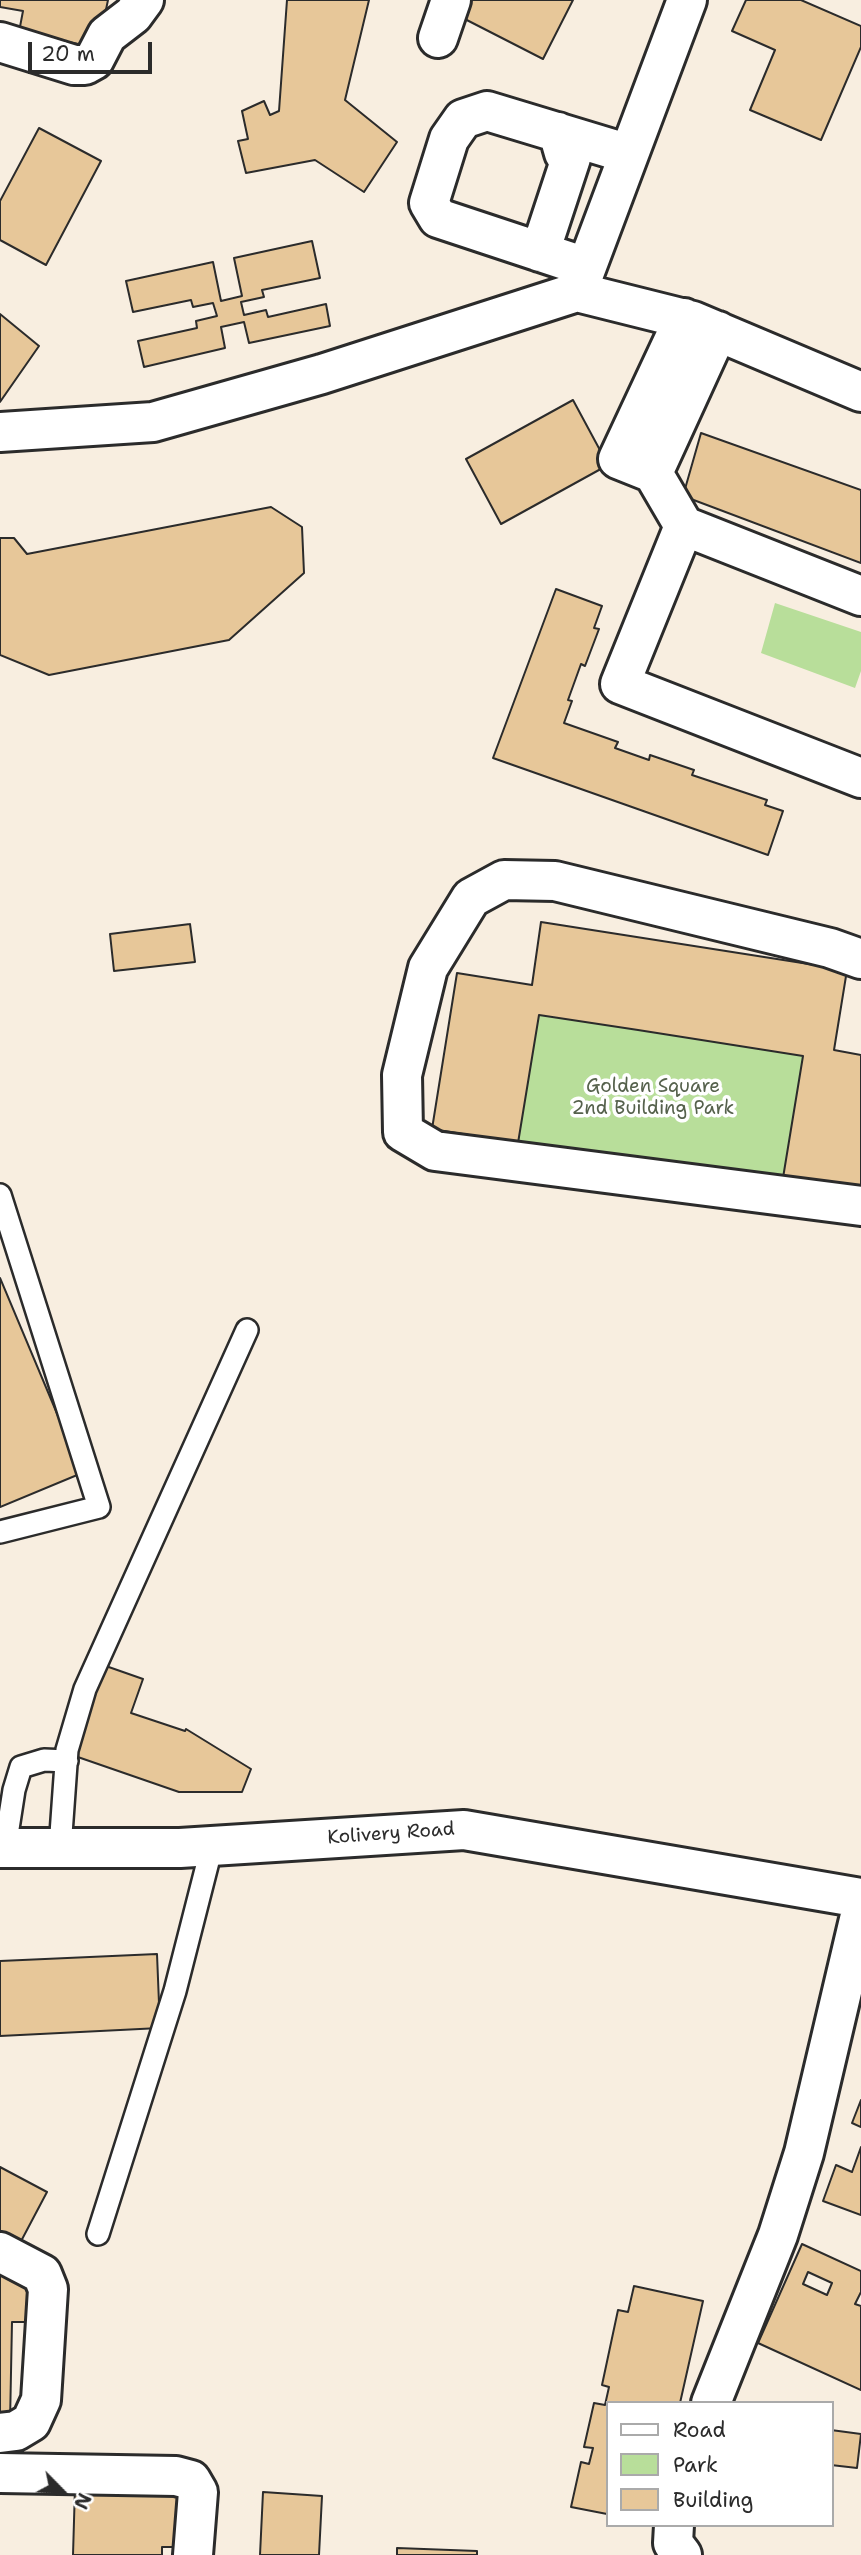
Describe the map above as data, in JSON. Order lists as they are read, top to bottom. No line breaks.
{"streets":{"street":["Kolivery Road"]},"parks":["Golden Square 2nd Building Park"],"legend":["Road","Park","Building"],"scale_bar":"20 m","north":"bottom right"}
